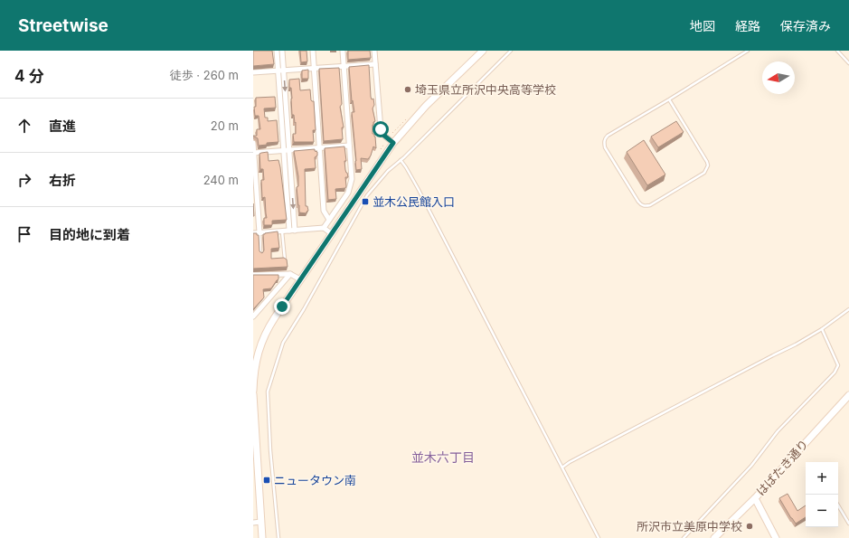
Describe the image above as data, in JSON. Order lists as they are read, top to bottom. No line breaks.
{"streets":{"street":["はばたき通り"]},"districts":["並木六丁目"],"places":{"other":["埼玉県立所沢中央高等学校","所沢市立美原中学校"],"transit":["並木公民館入口","ニュータウン南"]},"north":"left","page":{"header":"Streetwise","nav":["地図","経路","保存済み"],"heading":["4 分","徒歩 · 260 m"],"list":[["直進","20 m"],["右折","240 m"],"目的地に到着"],"map_buttons":["+","−"]}}
